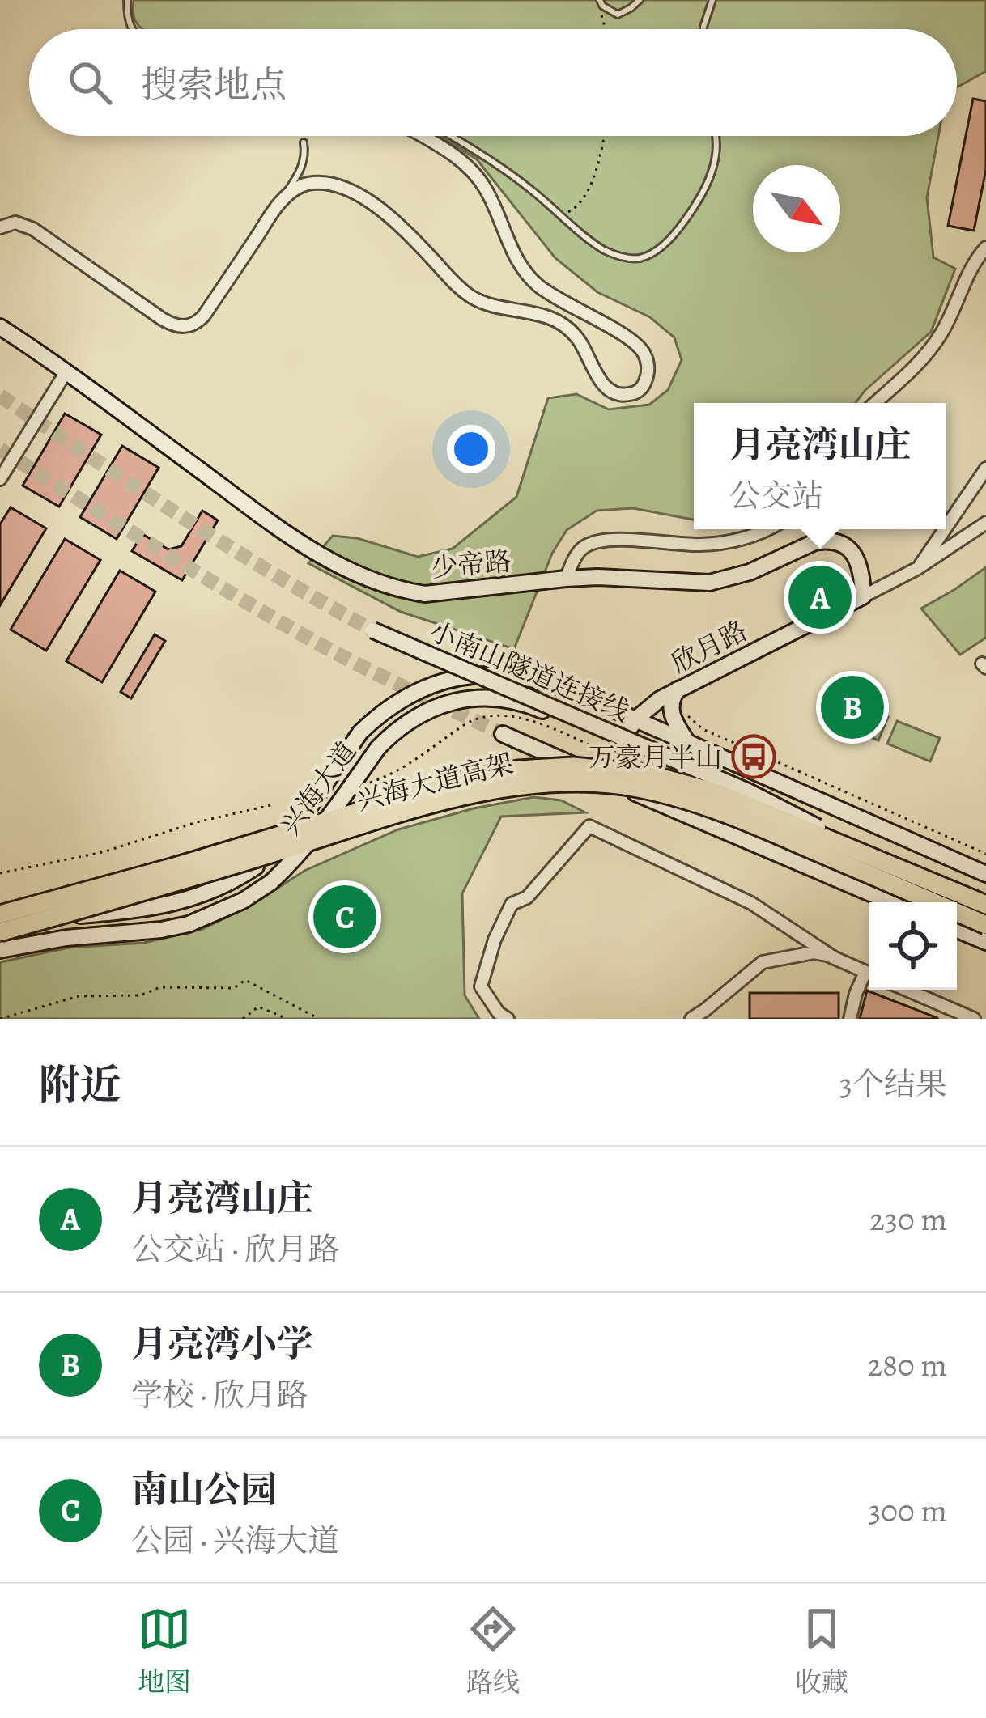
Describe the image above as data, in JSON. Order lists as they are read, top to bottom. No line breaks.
{"streets":{"main road":["兴海大道高架"],"street":["少帝路","欣月路","小南山隧道连接线","兴海大道"]},"crossings":[["少帝路","欣月路"],["欣月路","兴海大道"],["小南山隧道连接线","兴海大道高架"]],"places":{"bus stop":["万豪月半山"]},"north":"bottom right","page":{"search":"搜索地点","popup":["月亮湾山庄","公交站"],"pins":["A","B","C"],"heading":["附近","3个结果"],"list":[{"mark":"A","name":"月亮湾山庄","note":"公交站 · 欣月路","value":"230 m"},{"mark":"B","name":"月亮湾小学","note":"学校 · 欣月路","value":"280 m"},{"mark":"C","name":"南山公园","note":"公园 · 兴海大道","value":"300 m"}],"nav":["地图","路线","收藏"]}}
